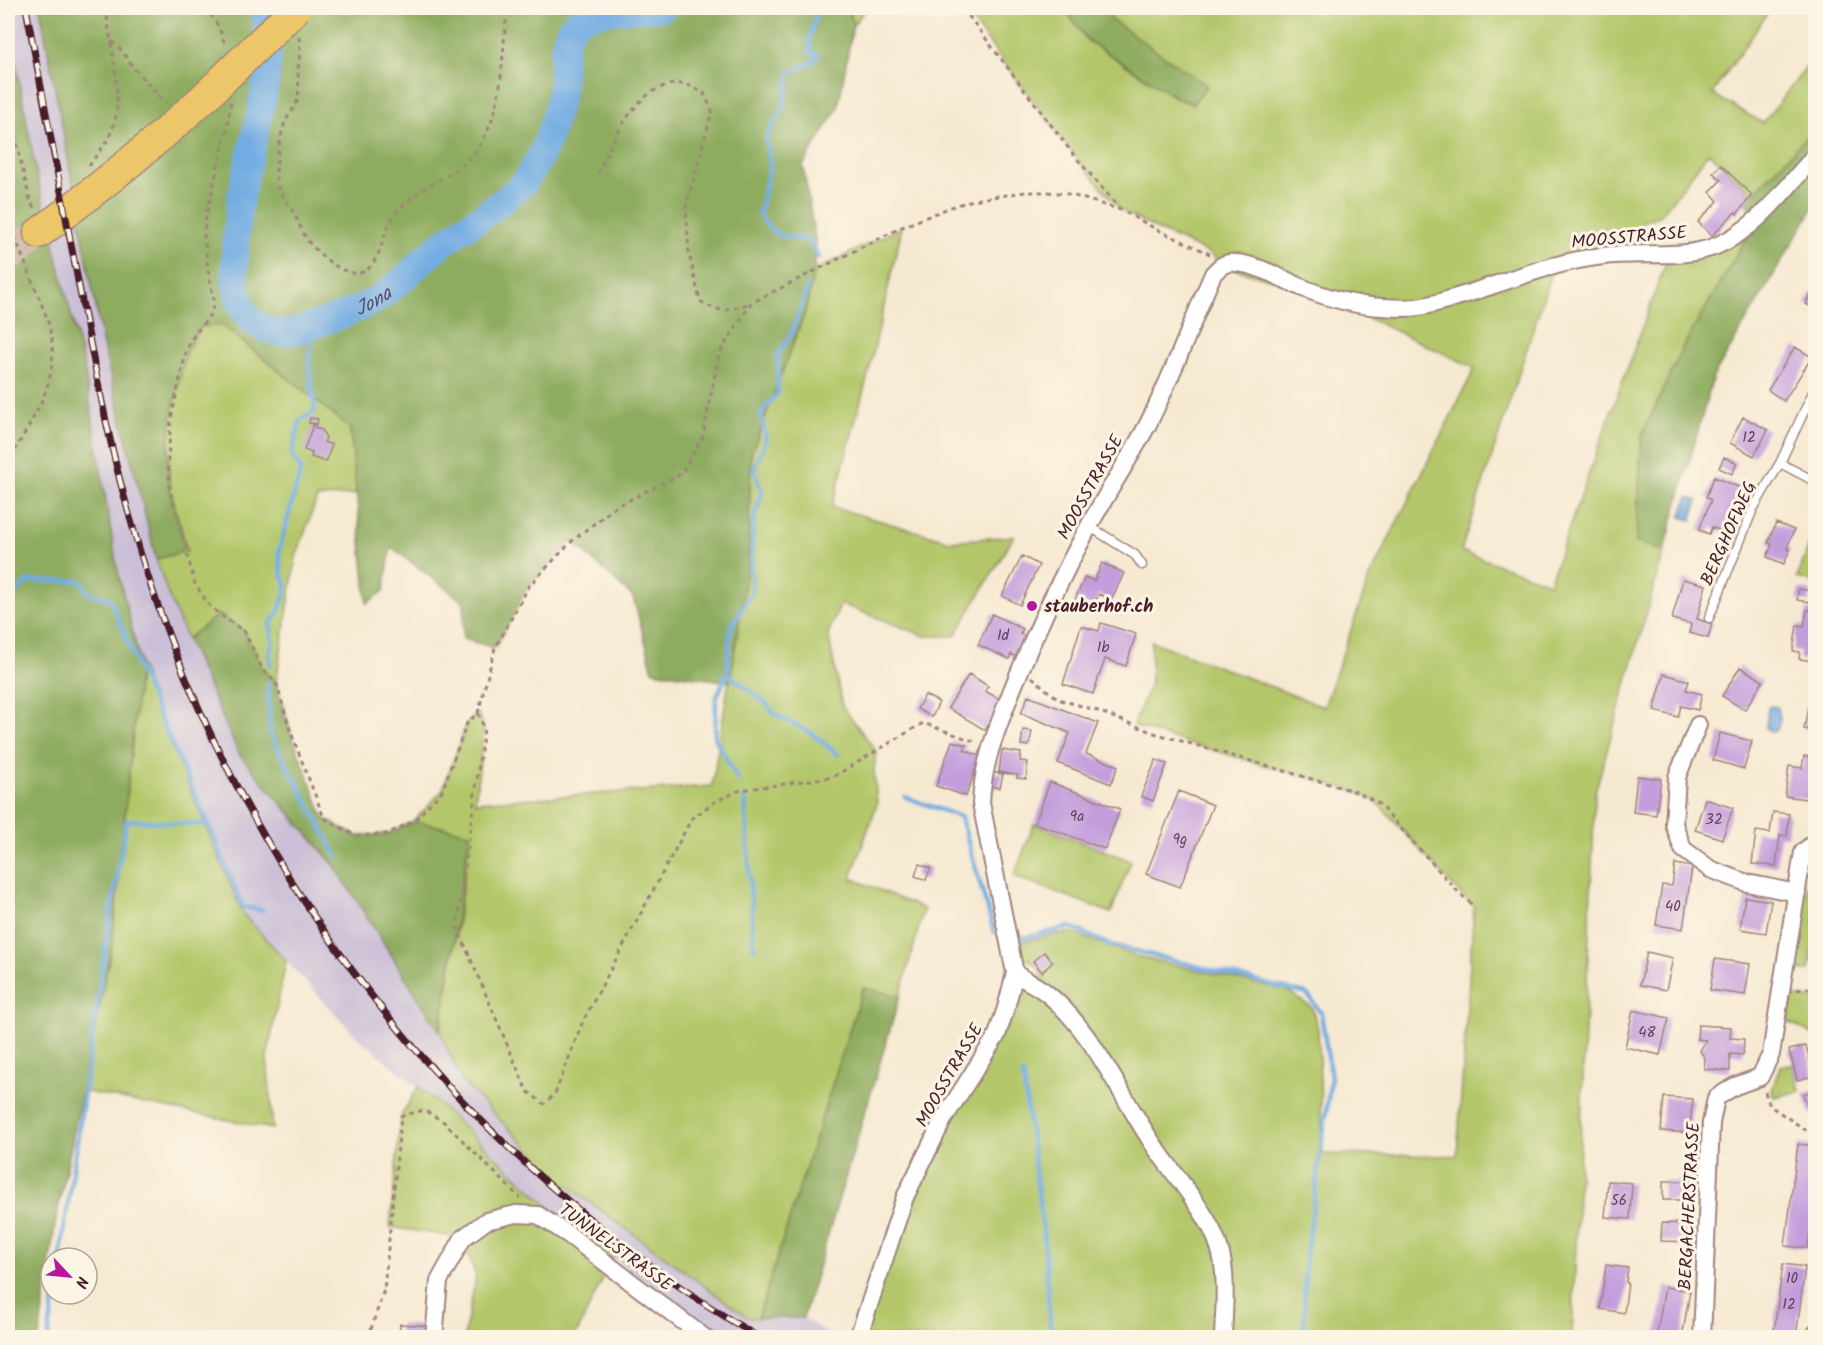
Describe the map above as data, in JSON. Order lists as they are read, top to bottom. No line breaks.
{"streets":{"street":["MOOSSTRASSE","BERGACHERSTRASSE","TUNNELSTRASSE"],"lane":["BERGHOFWEG"]},"water":["Jona"],"places":["stauberhof.ch"],"house_numbers":["12","1d","1b","9a","32","9g","40","48","56","10","12"],"north":"bottom right"}
